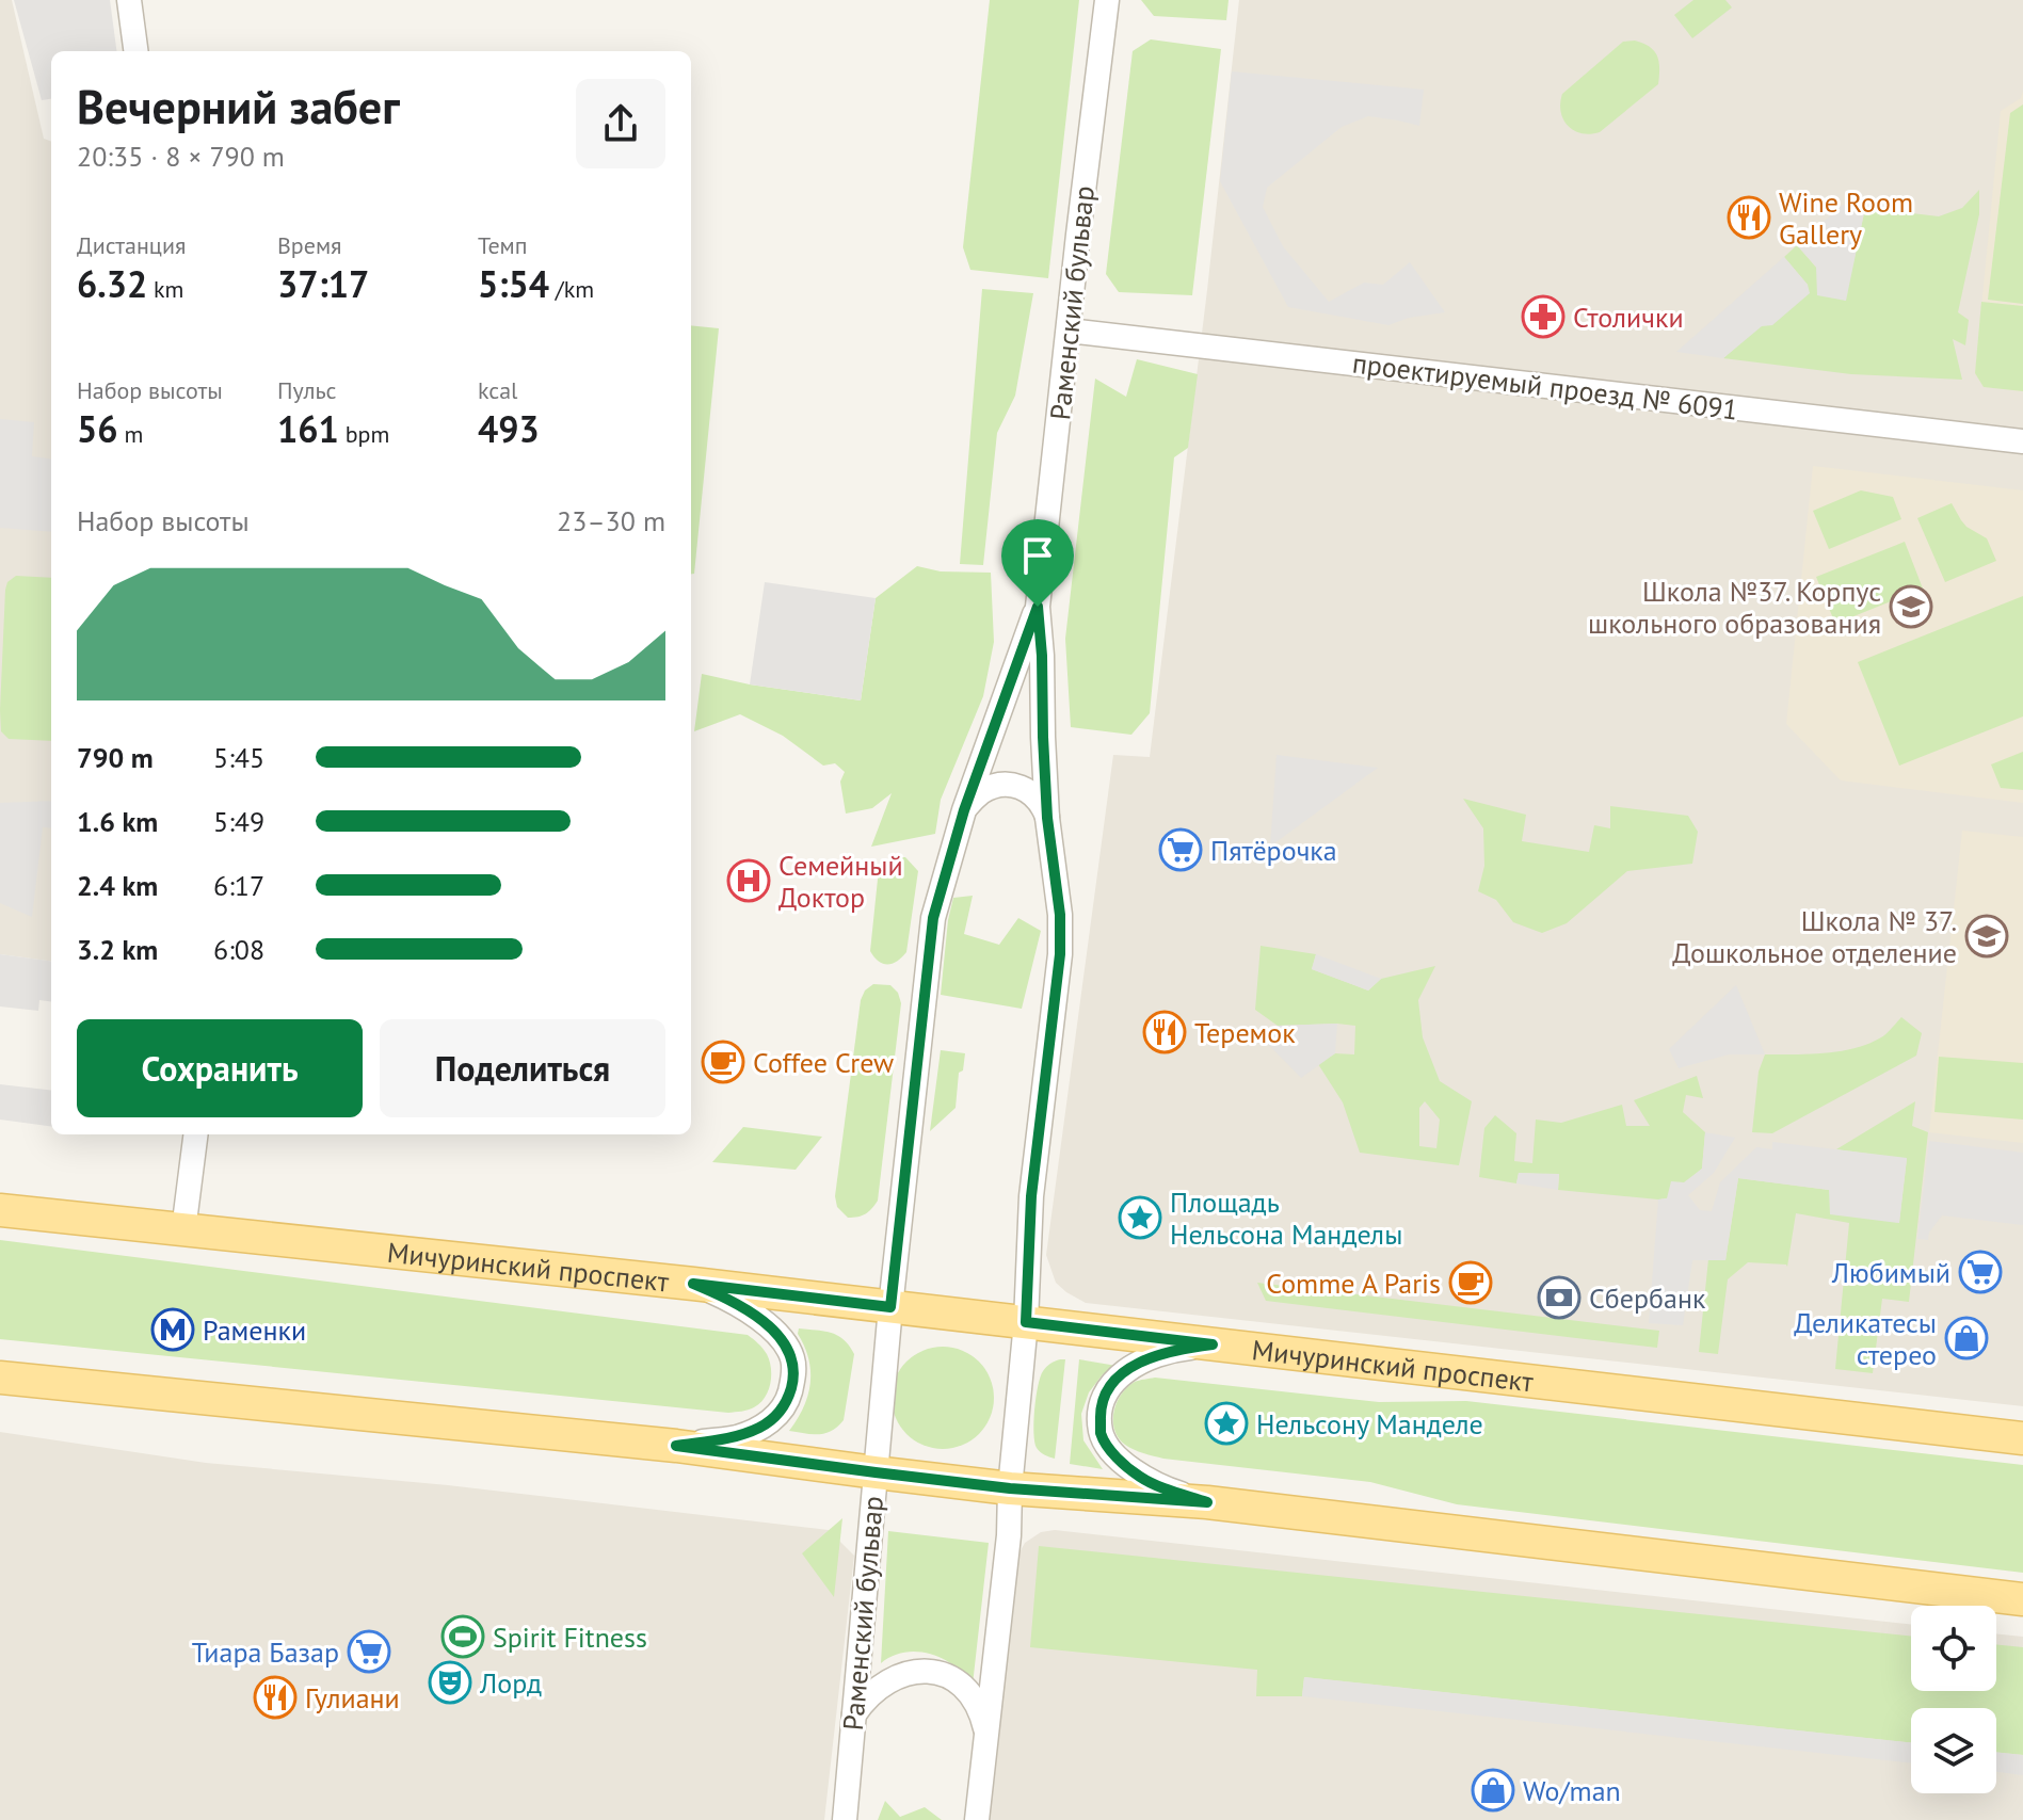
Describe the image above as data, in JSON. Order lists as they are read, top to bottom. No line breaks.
{"streets":{"main road":["Мичуринский проспект"],"street":["Раменский бульвар","проектируемый проезд № 6091"]},"crossings":[["Раменский бульвар","проектируемый проезд № 6091"],["Раменский бульвар","Мичуринский проспект"]],"places":{"restaurant":["Wine Room Gallery","Теремок","Гулиани"],"pharmacy":["Столички"],"school or university":["Школа №37. Корпус школьного образования","Школа № 37. Дошкольное отделение"],"supermarket":["Пятёрочка","Любимый","Тиара Базар"],"hospital":["Семейный Доктор"],"cafe":["Coffee Crew","Comme A Paris"],"place":["Площадь Нельсона Манделы","Нельсону Манделе"],"bank":["Сбербанк"],"metro station":["Раменки"],"shop":["Деликатесы стерео","Wo/man"],"sports":["Spirit Fitness"],"theatre":["Лорд"]},"page":{"heading":["Вечерний забег","20:35 · 8 × 790 m"],"stats":[["Дистанция","6.32 km"],["Время","37:17"],["Темп","5:54 /km"],["Набор высоты","56 m"],["Пульс","161 bpm"],["kcal","493"]],"chart":["Набор высоты","23–30 m"],"list":[{"name":"790 m","note":"5:45"},{"name":"1.6 km","note":"5:49"},{"name":"2.4 km","note":"6:17"},{"name":"3.2 km","note":"6:08"}],"buttons":["Сохранить","Поделиться"]}}
